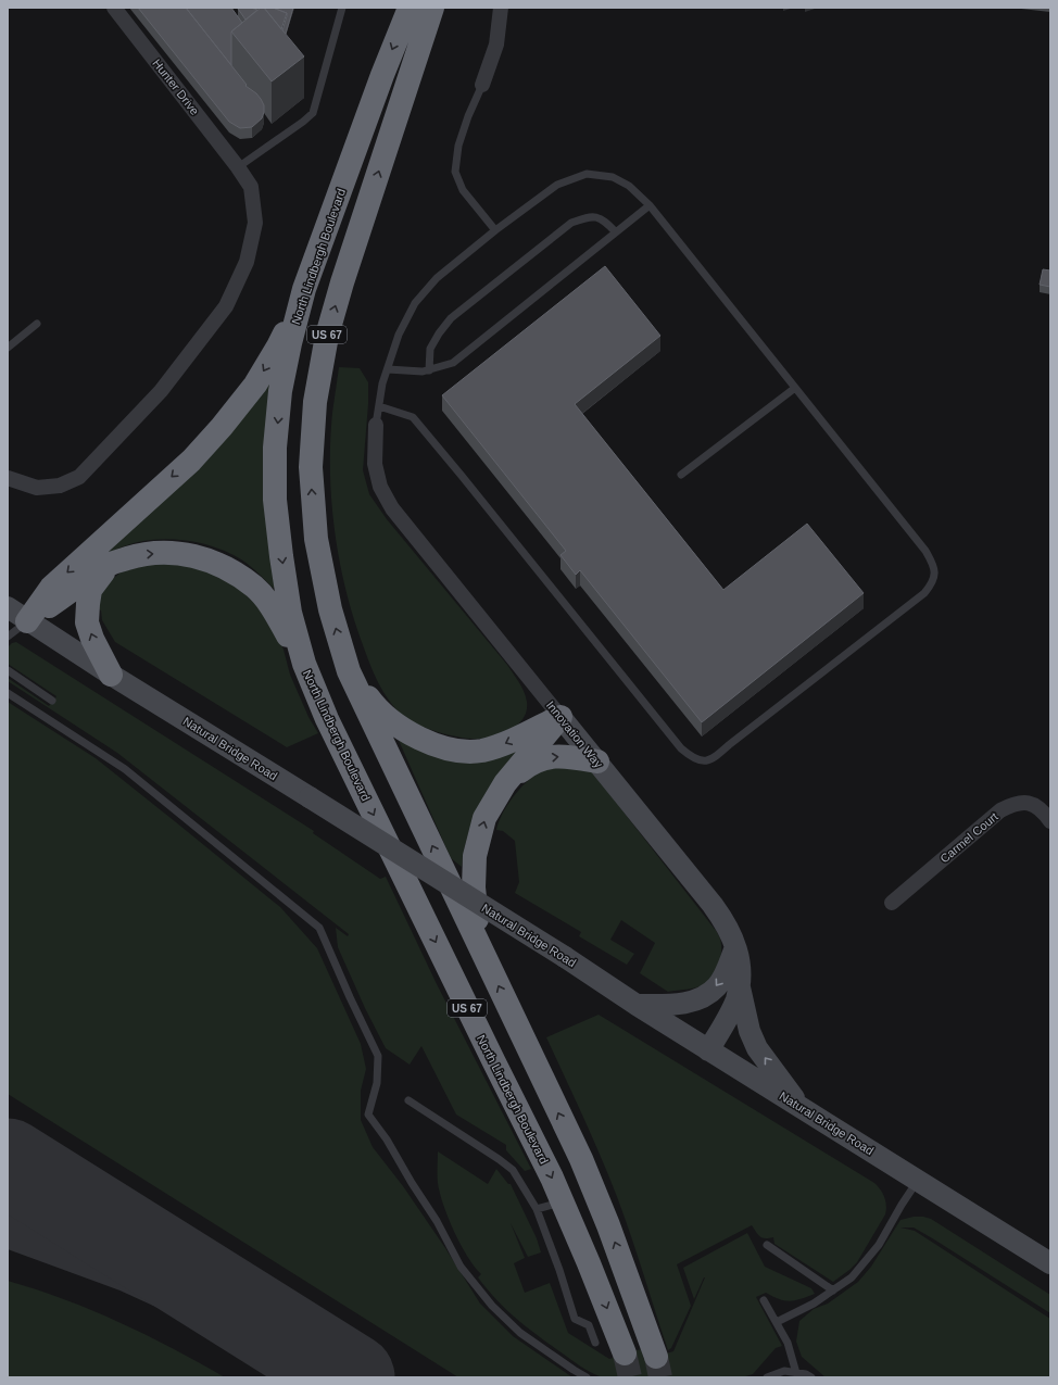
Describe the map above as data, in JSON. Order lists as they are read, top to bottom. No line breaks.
{"streets":{"highway":["North Lindbergh Boulevard","US 67"],"main road":["Innovation Way","Natural Bridge Road"],"street":["Hunter Drive","Carmel Court"]},"crossings":[["Innovation Way","Natural Bridge Road"]]}
